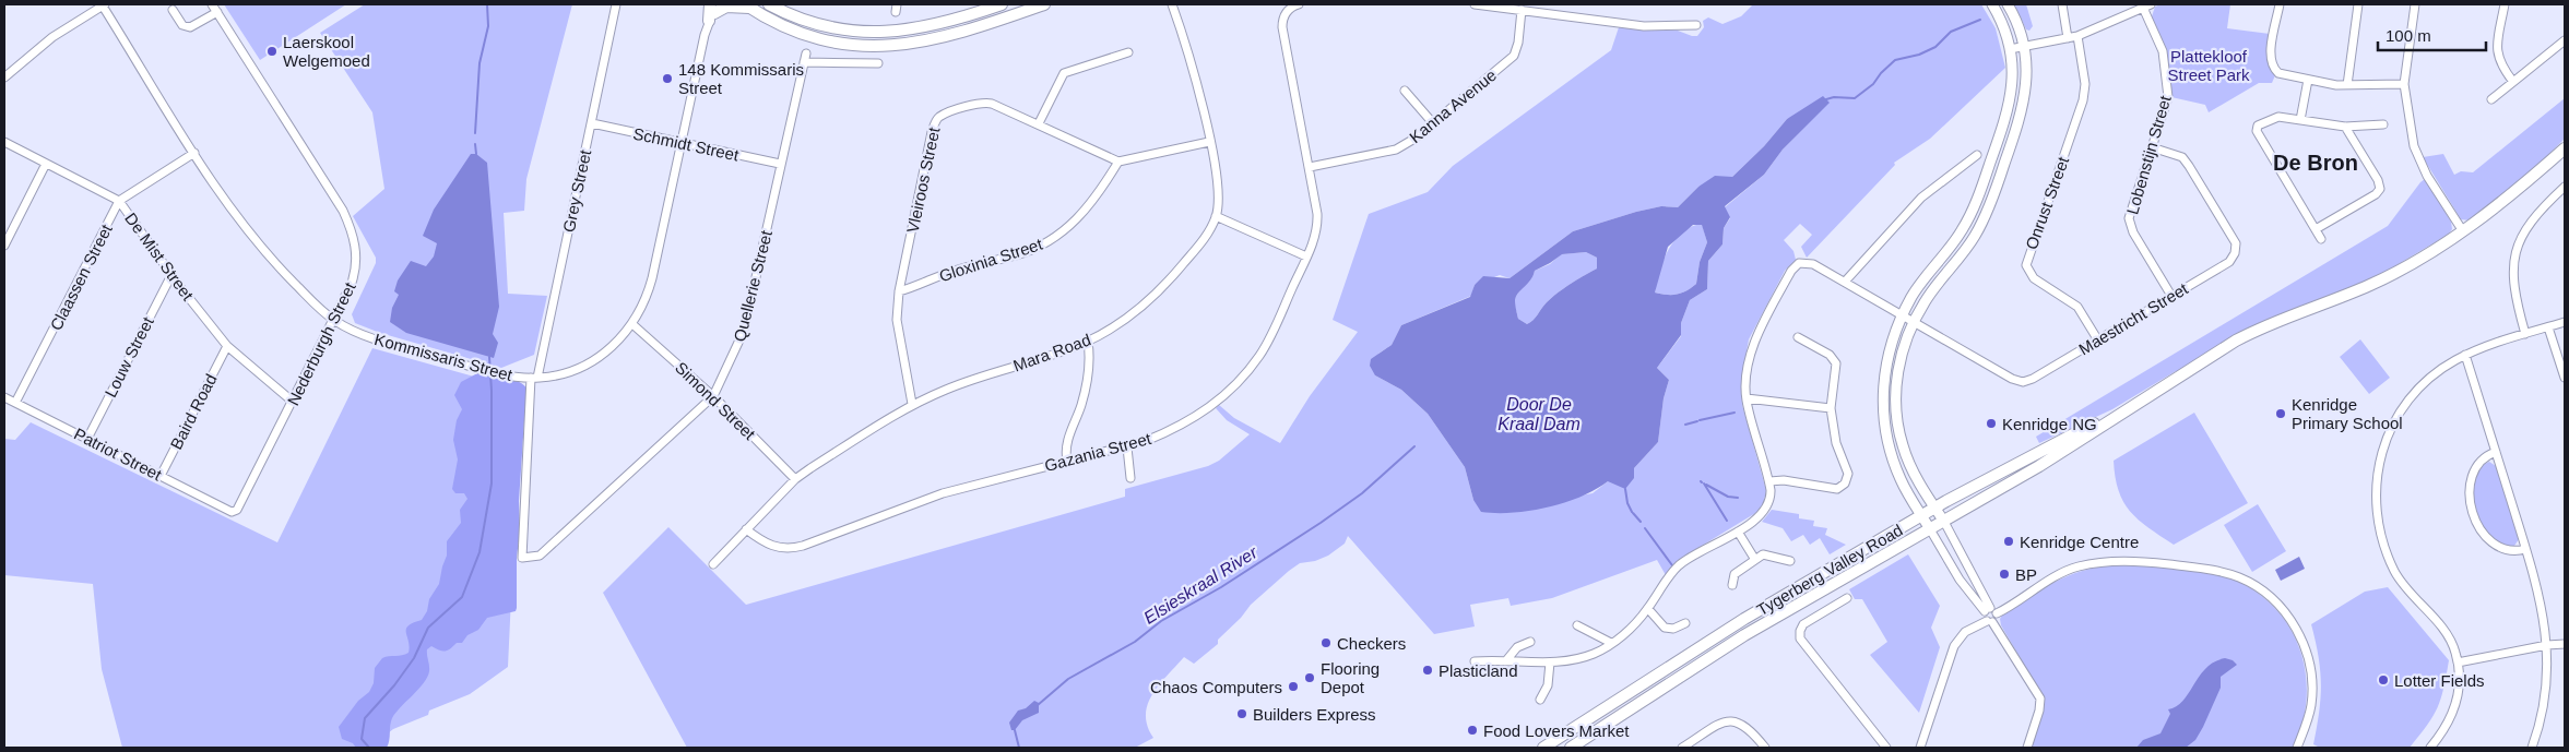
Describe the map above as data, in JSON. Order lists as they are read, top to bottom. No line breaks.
{"streets":{"main road":["Tygerberg Valley Road"],"street":["Kanna Avenue","Schmidt Street","Lobenstijn Street","Vleiroos Street","Grey Street","Onrust Street","De Mist Street","Gloxinia Street","Claassen Street","Quellerie Street","Maestricht Street","Nederburgh Street","Mara Road","Louw Street","Kommissaris Street","Simond Street","Baird Road","Gazania Street","Patriot Street"]},"crossings":[["Kanna Avenue","Gazania Street"],["Schmidt Street","Grey Street"],["Schmidt Street","Quellerie Street"],["Schmidt Street","Kommissaris Street"],["Lobenstijn Street","Maestricht Street"],["Vleiroos Street","Gloxinia Street"],["Vleiroos Street","Mara Road"],["Grey Street","Quellerie Street"],["Grey Street","Kommissaris Street"],["Onrust Street","Maestricht Street"],["De Mist Street","Claassen Street"],["De Mist Street","Nederburgh Street"],["De Mist Street","Louw Street"],["De Mist Street","Baird Road"],["Claassen Street","Kommissaris Street"],["Claassen Street","Patriot Street"],["Quellerie Street","Simond Street"],["Nederburgh Street","Kommissaris Street"],["Nederburgh Street","Patriot Street"],["Mara Road","Simond Street"],["Mara Road","Gazania Street"],["Louw Street","Patriot Street"],["Kommissaris Street","Simond Street"],["Baird Road","Patriot Street"]],"districts":["De Bron"],"water":["Door De Kraal Dam","Elsieskraal River"],"parks":["Plattekloof Street Park"],"places":["Laerskool Welgemoed","148 Kommissaris Street","Kenridge Primary School","Kenridge NG","Kenridge Centre","BP","Checkers","Plasticland","Flooring Depot","Lotter Fields","Chaos Computers","Builders Express","Food Lovers Market"],"scale_bar":"100 m"}
